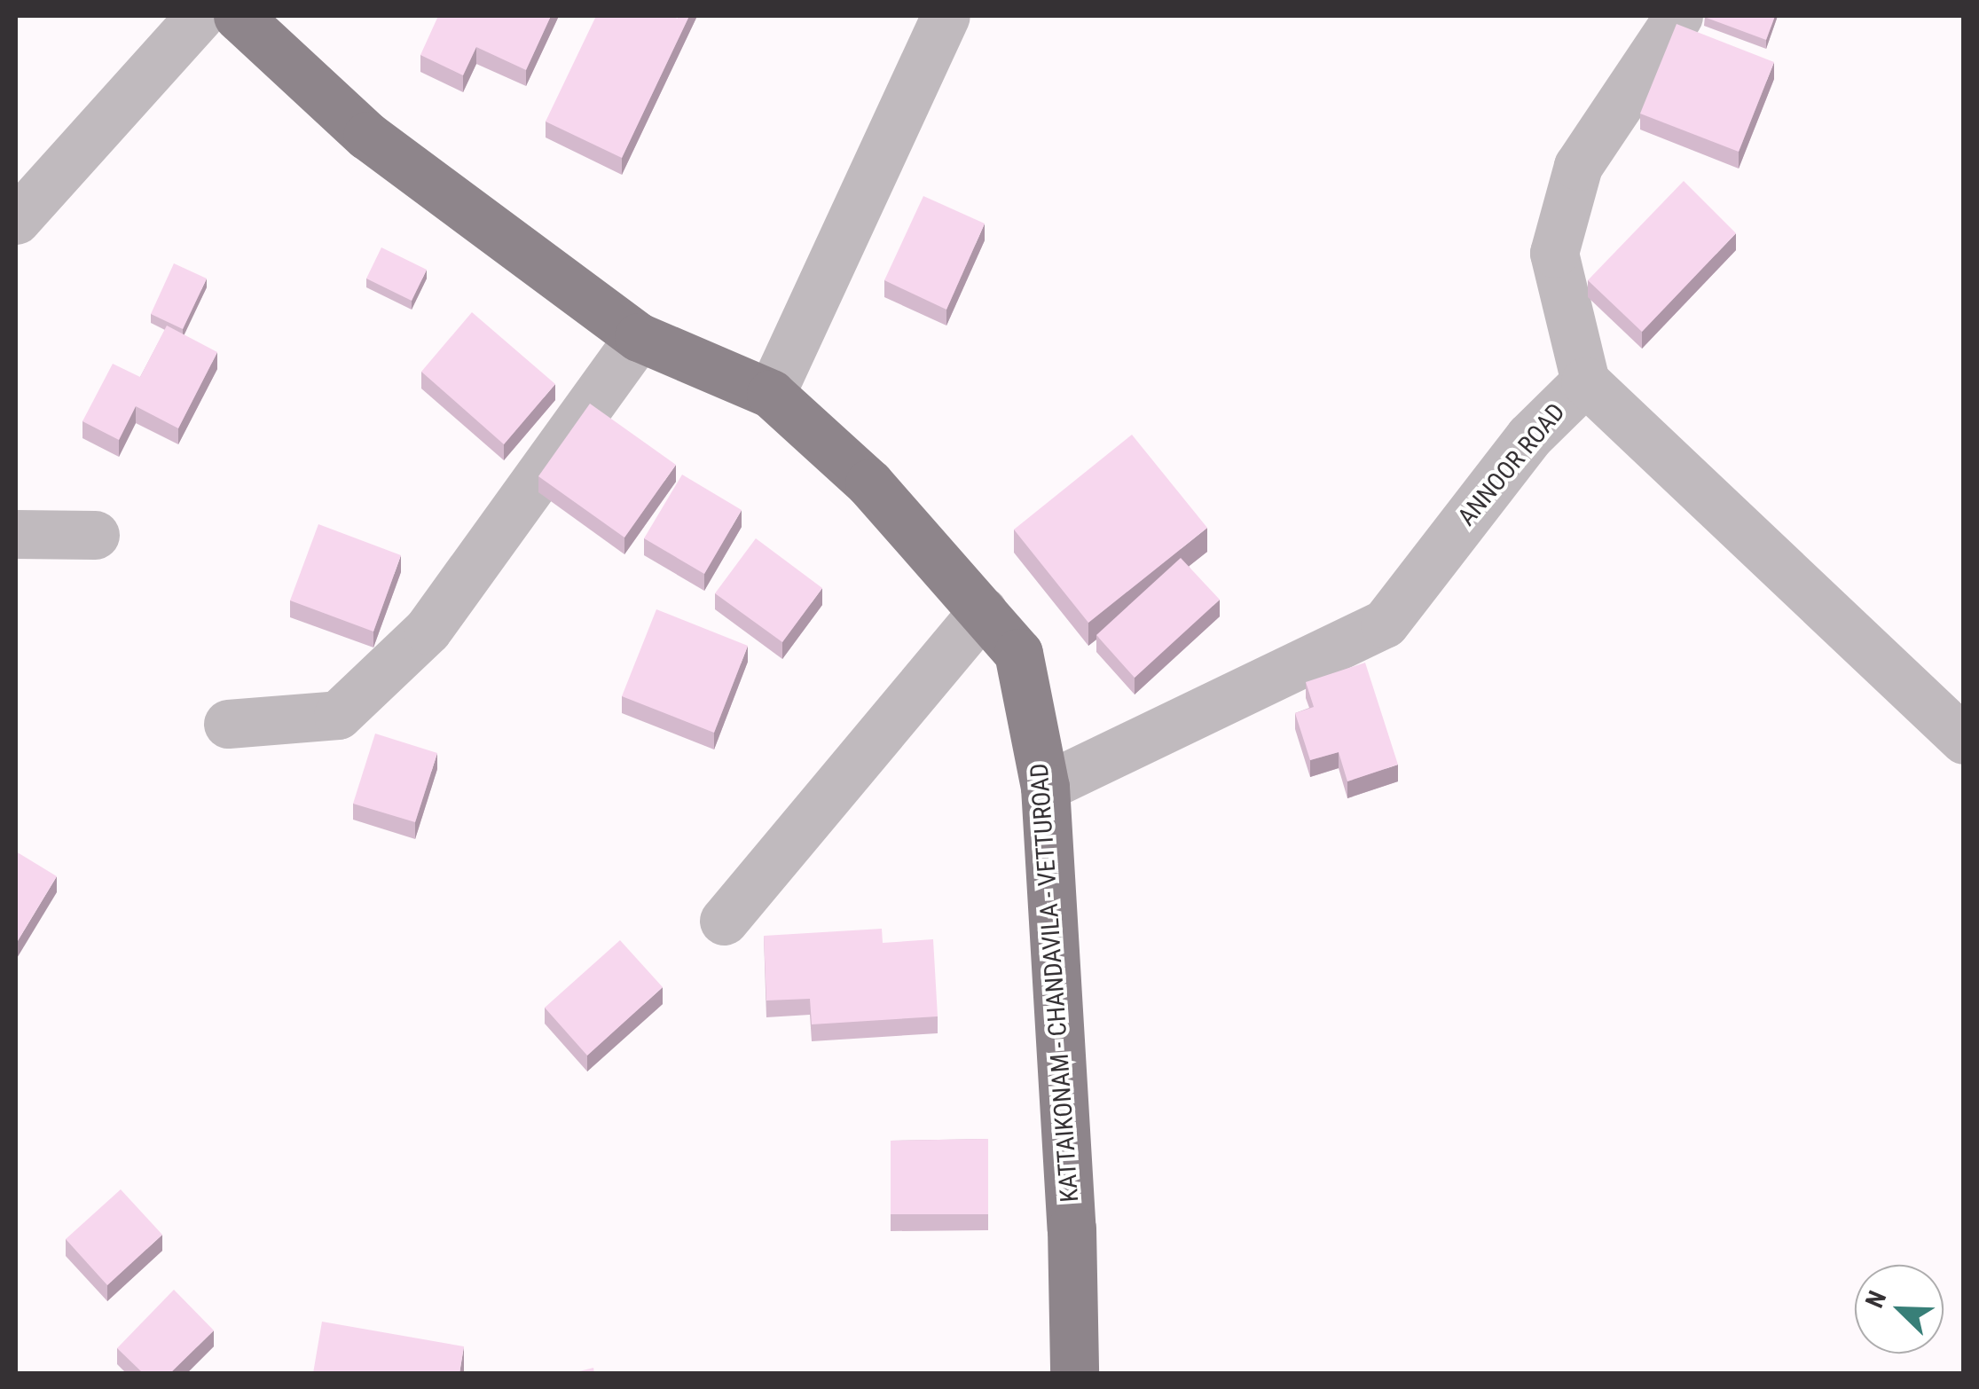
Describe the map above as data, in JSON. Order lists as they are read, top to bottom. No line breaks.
{"streets":{"main road":["KATTAIKONAM - CHANDAVILA - VETTUROAD"],"street":["ANNOOR ROAD"]},"crossings":[["ANNOOR ROAD","KATTAIKONAM - CHANDAVILA - VETTUROAD"]],"north":"top left"}
